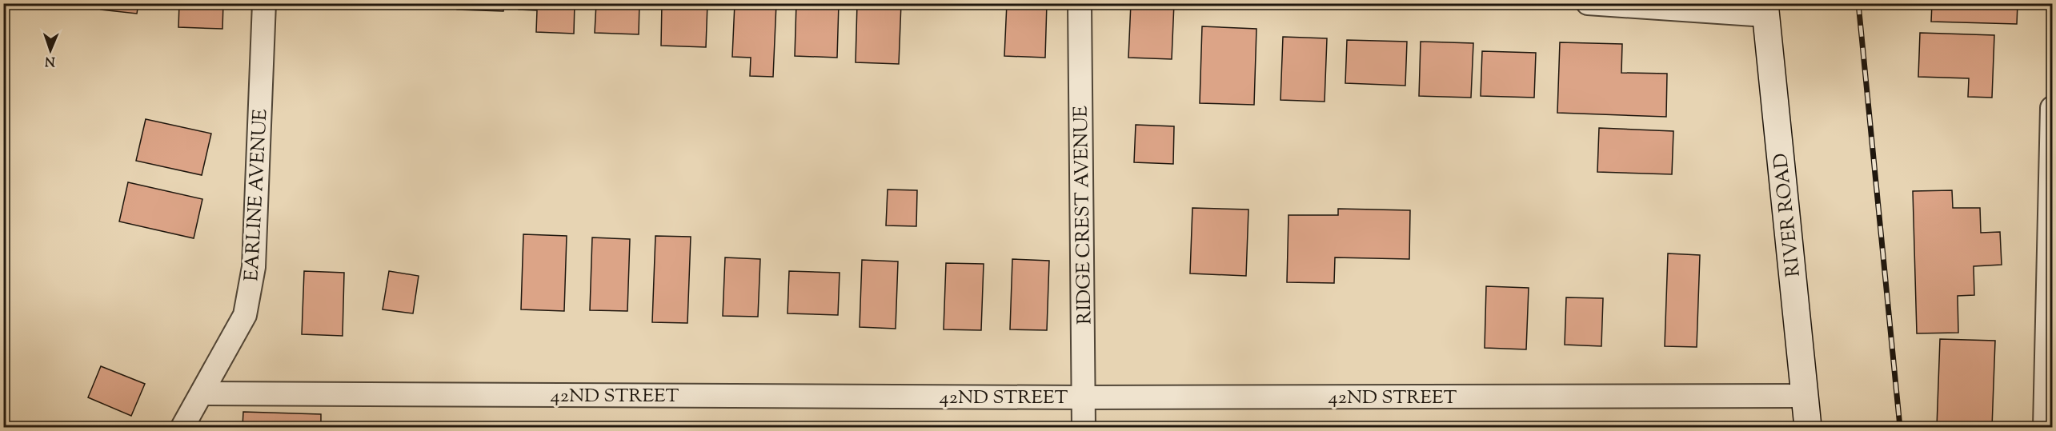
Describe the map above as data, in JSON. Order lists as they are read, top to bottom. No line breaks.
{"streets":{"main road":["RIVER ROAD"],"street":["EARLINE AVENUE","RIDGE CREST AVENUE","42ND STREET"]},"crossings":[["EARLINE AVENUE","42ND STREET"],["RIDGE CREST AVENUE","42ND STREET"],["RIVER ROAD","42ND STREET"]],"north":"bottom"}
